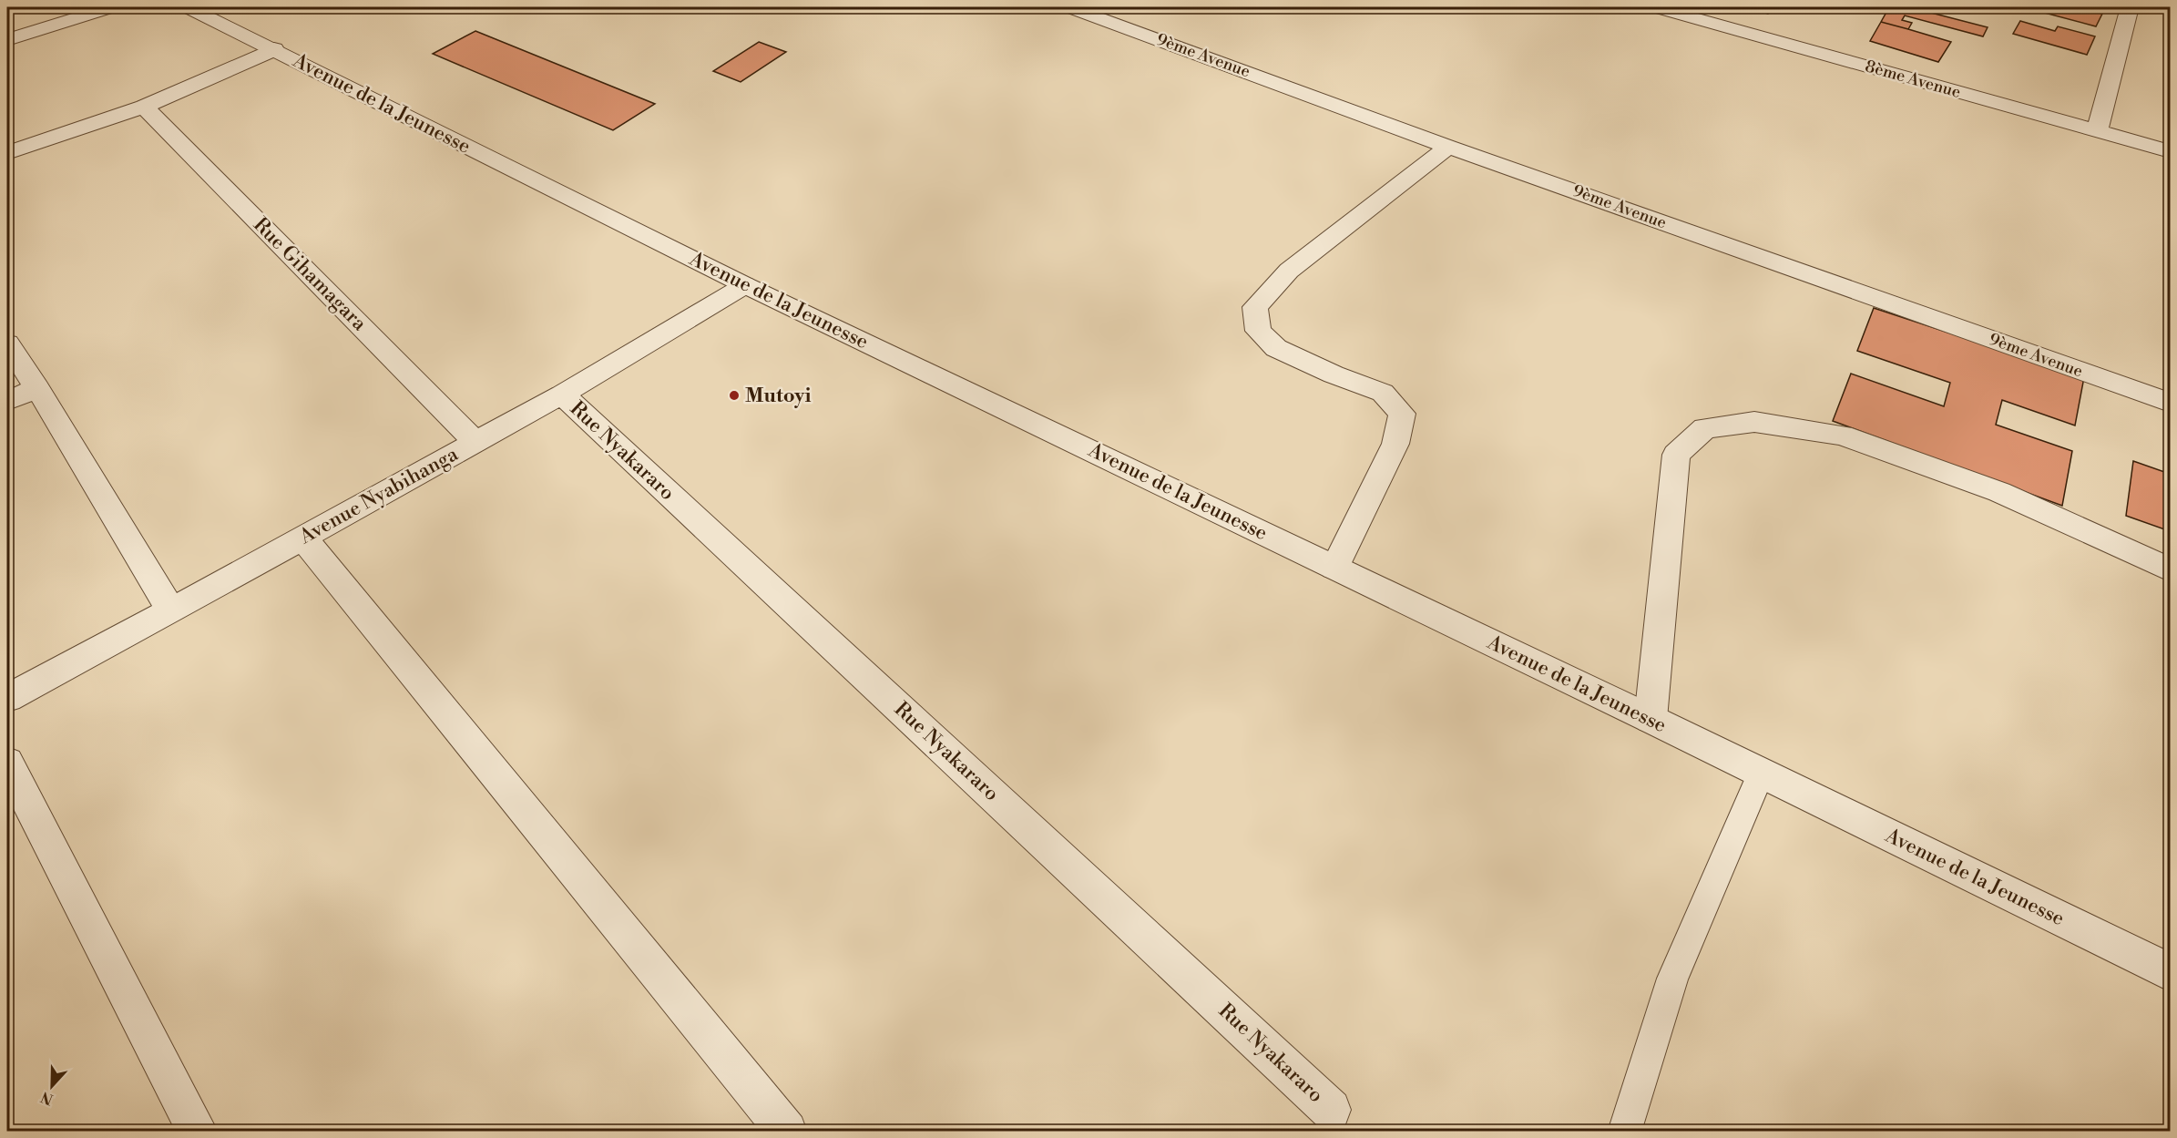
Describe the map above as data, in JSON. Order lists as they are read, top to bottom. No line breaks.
{"streets":{"street":["9ème Avenue","8ème Avenue","Avenue de la Jeunesse","Rue Gihamagara","Rue Nyakararo","Avenue Nyabihanga"]},"crossings":[["Avenue de la Jeunesse","Avenue Nyabihanga"],["Rue Gihamagara","Avenue Nyabihanga"],["Rue Nyakararo","Avenue Nyabihanga"]],"places":["Mutoyi"],"north":"bottom"}
